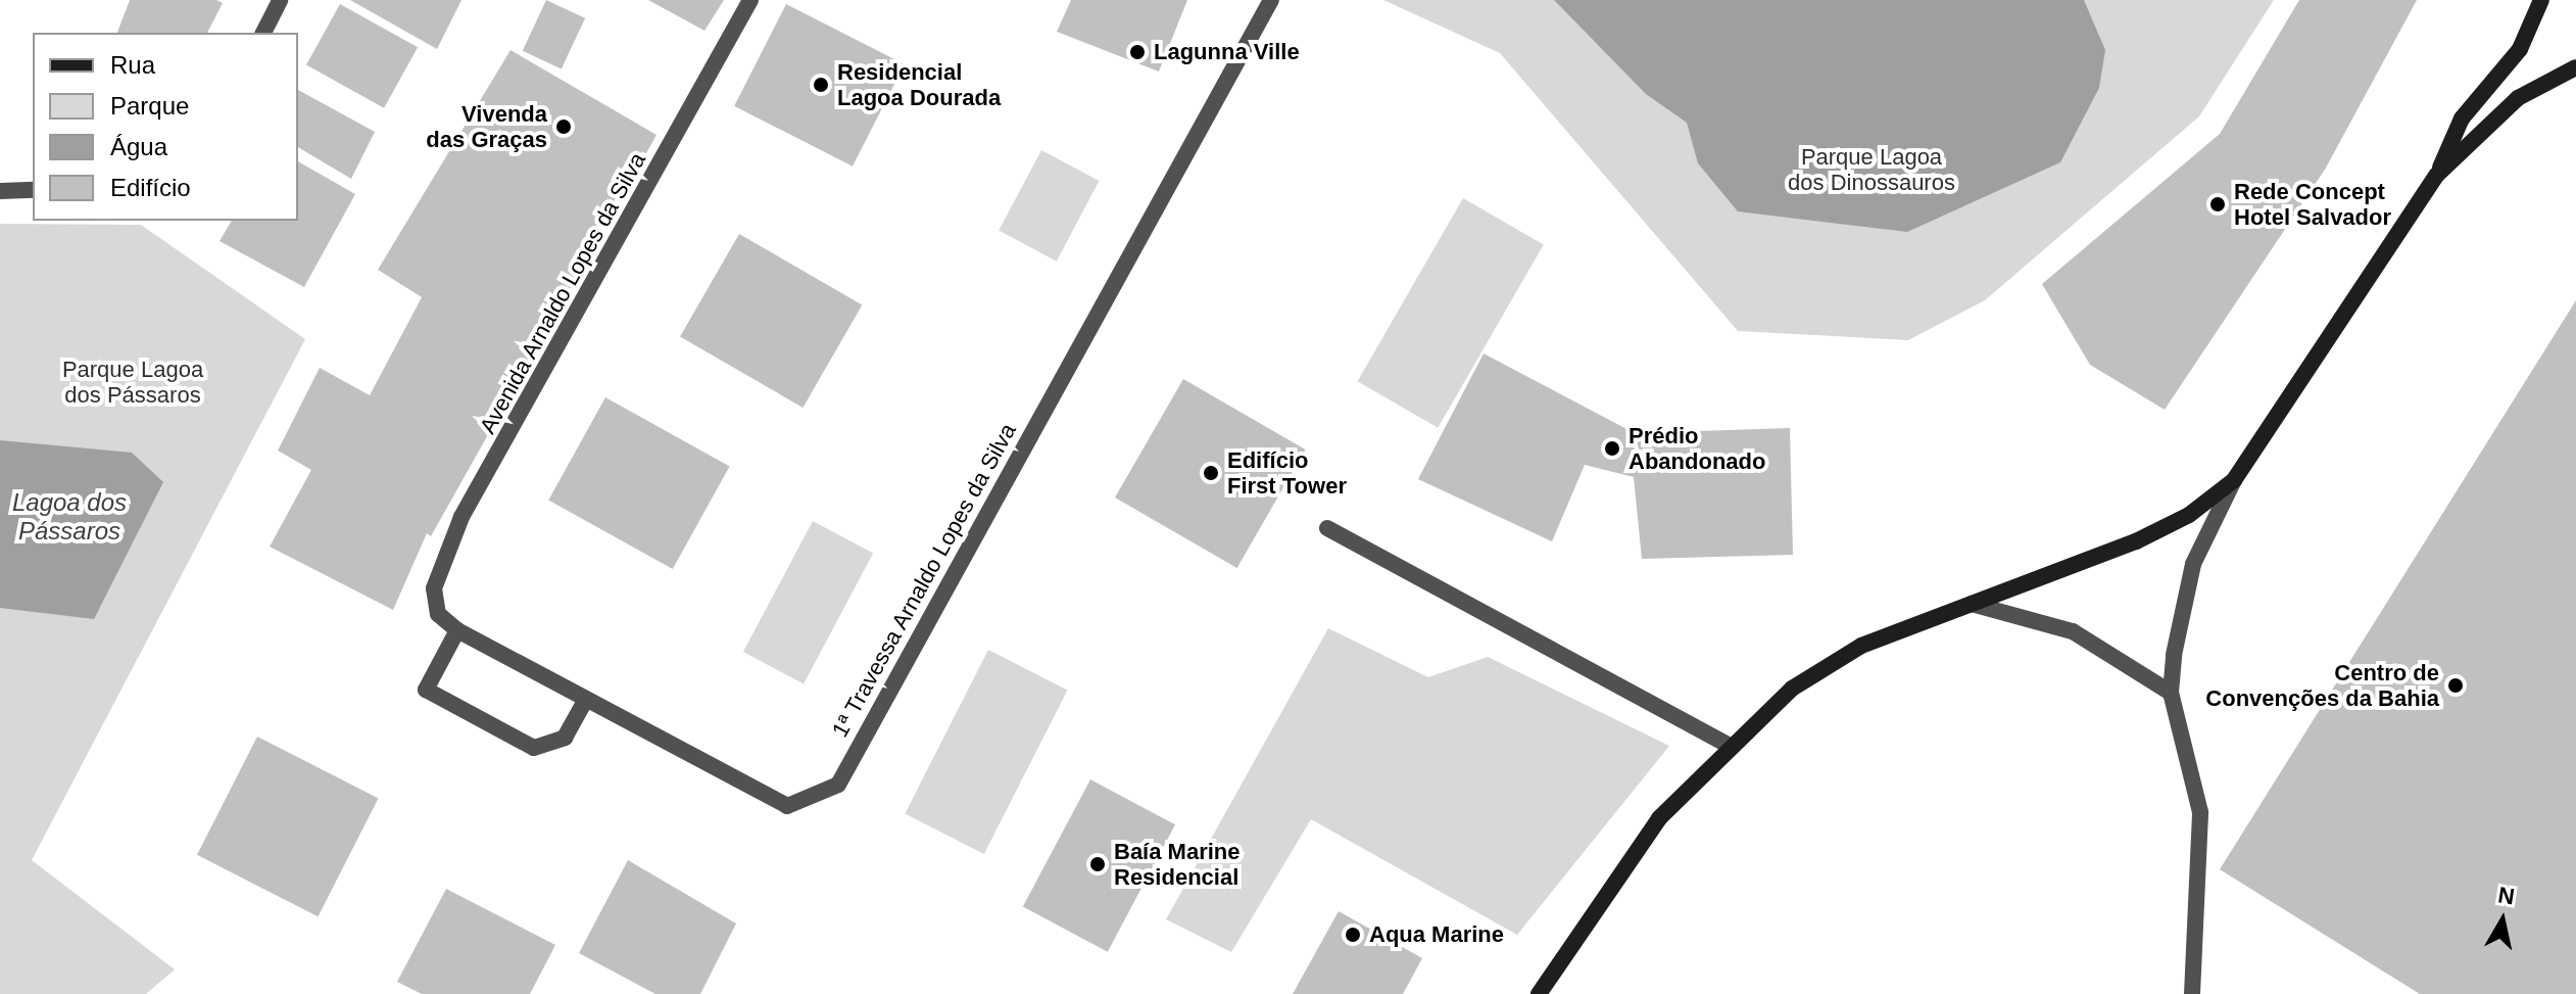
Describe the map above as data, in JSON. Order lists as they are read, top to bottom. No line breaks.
{"streets":{"street":["Avenida Arnaldo Lopes da Silva","1ª Travessa Arnaldo Lopes da Silva"]},"crossings":[["Avenida Arnaldo Lopes da Silva","1ª Travessa Arnaldo Lopes da Silva"]],"water":["Lagoa dos Pássaros"],"parks":["Parque Lagoa dos Dinossauros","Parque Lagoa dos Pássaros"],"places":["Lagunna Ville","Residencial Lagoa Dourada","Vivenda das Graças","Rede Concept Hotel Salvador","Prédio Abandonado","Edifício First Tower","Centro de Convenções da Bahia","Baía Marine Residencial","Aqua Marine"],"legend":["Rua","Parque","Água","Edifício"],"north":"top"}
